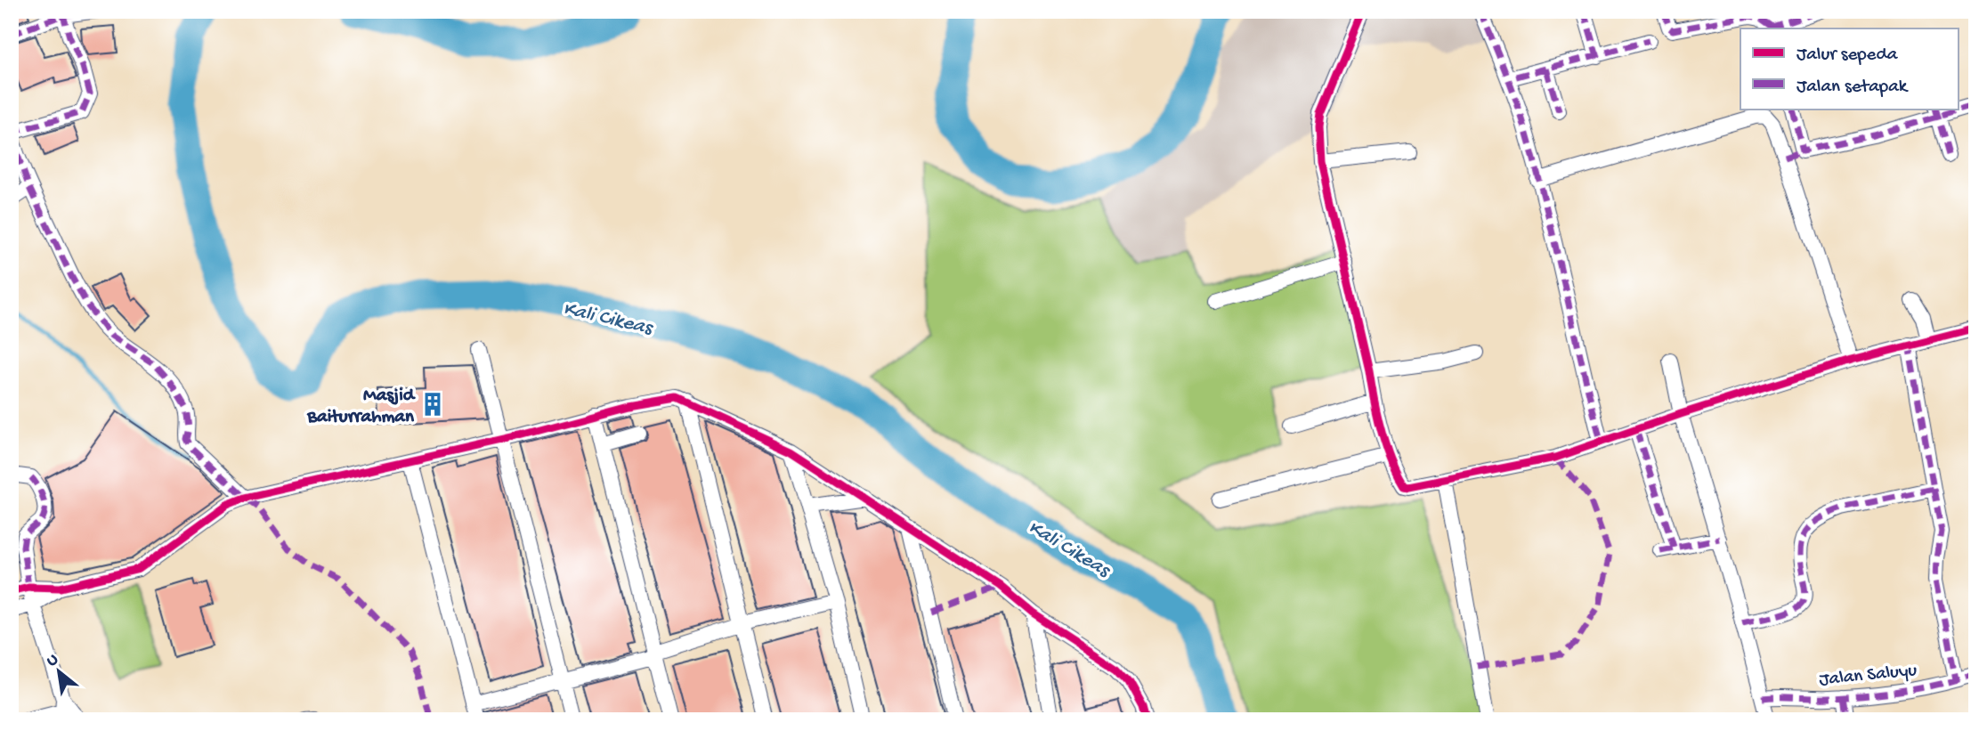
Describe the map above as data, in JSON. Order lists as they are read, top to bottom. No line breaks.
{"streets":{"street":["Jalan Saluyu"]},"water":["Kali Cikeas"],"places":{"building":["Masjid Baiturrahman"]},"legend":["Jalur sepeda","Jalan setapak"],"north":"top left"}
